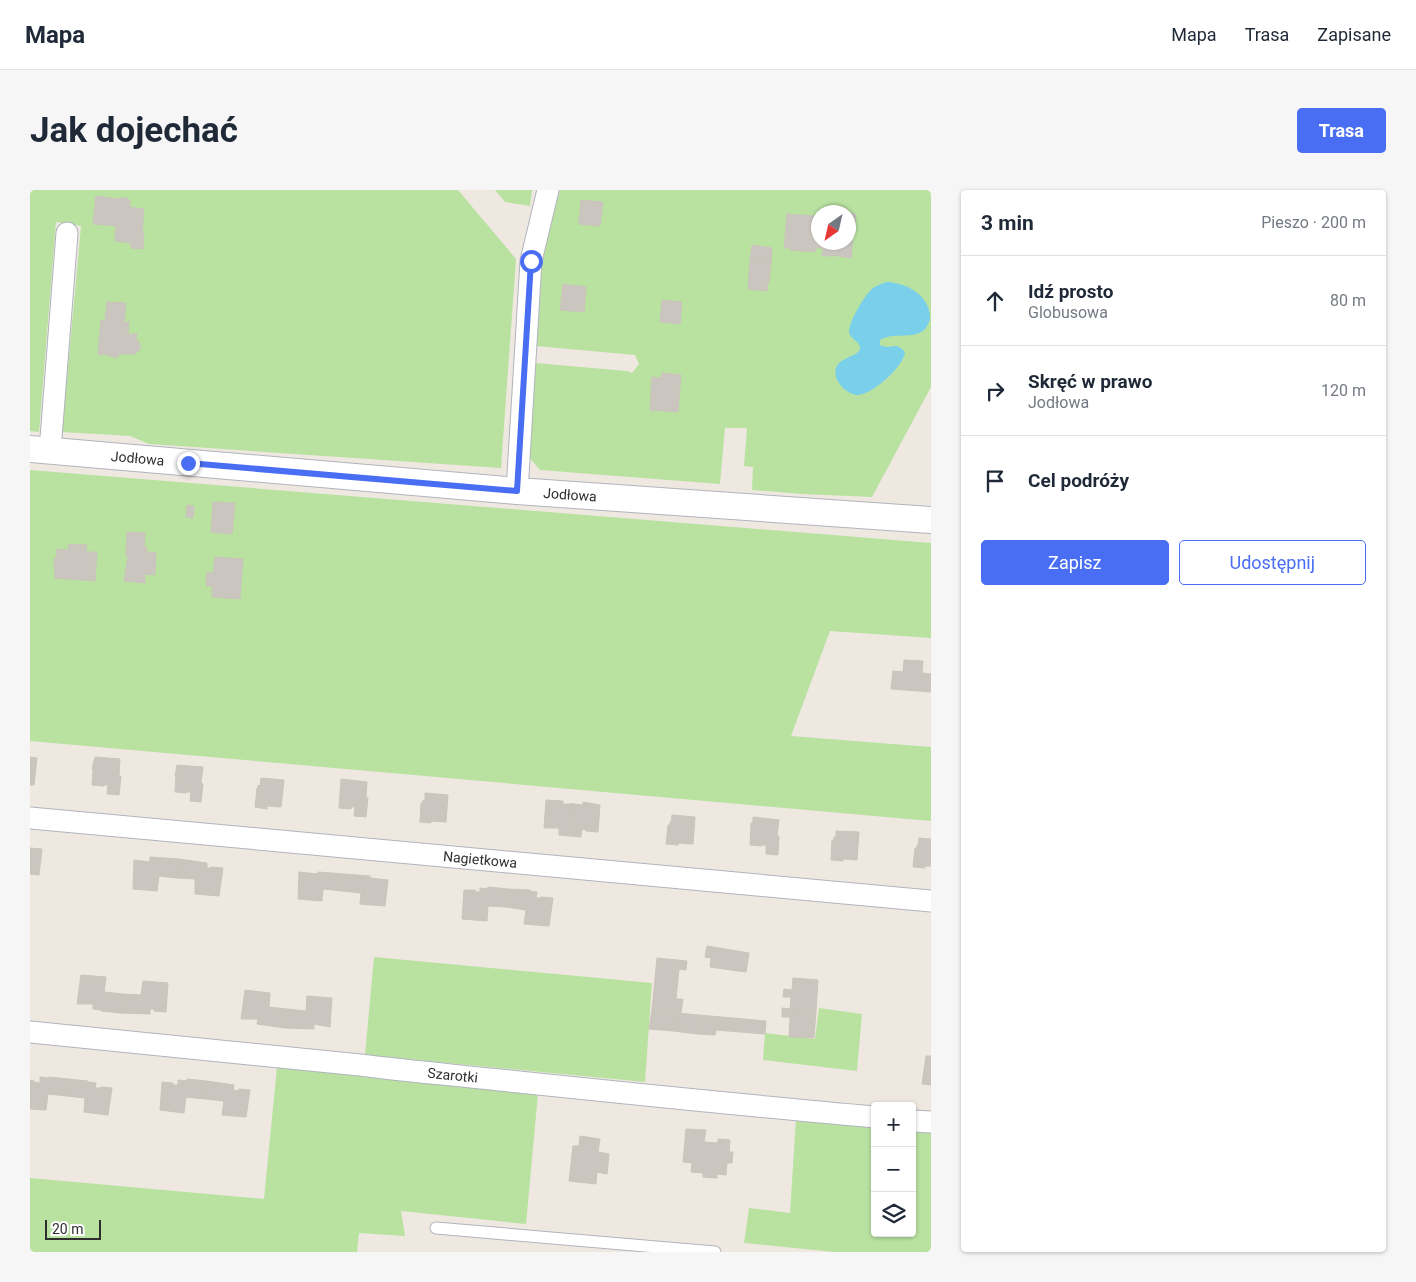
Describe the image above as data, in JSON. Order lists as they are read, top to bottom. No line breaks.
{"streets":{"street":["Jodłowa","Nagietkowa","Szarotki"]},"scale_bar":"20 m","north":"bottom left","page":{"header":"Mapa","nav":["Mapa","Trasa","Zapisane"],"buttons":["Trasa",["Zapisz","Udostępnij"]],"title":"Jak dojechać","heading":["3 min","Pieszo · 200 m"],"list":[["Idź prosto","Globusowa","80 m"],["Skręć w prawo","Jodłowa","120 m"],"Cel podróży"],"map_buttons":["+","−"],"scale":"20 m"}}
